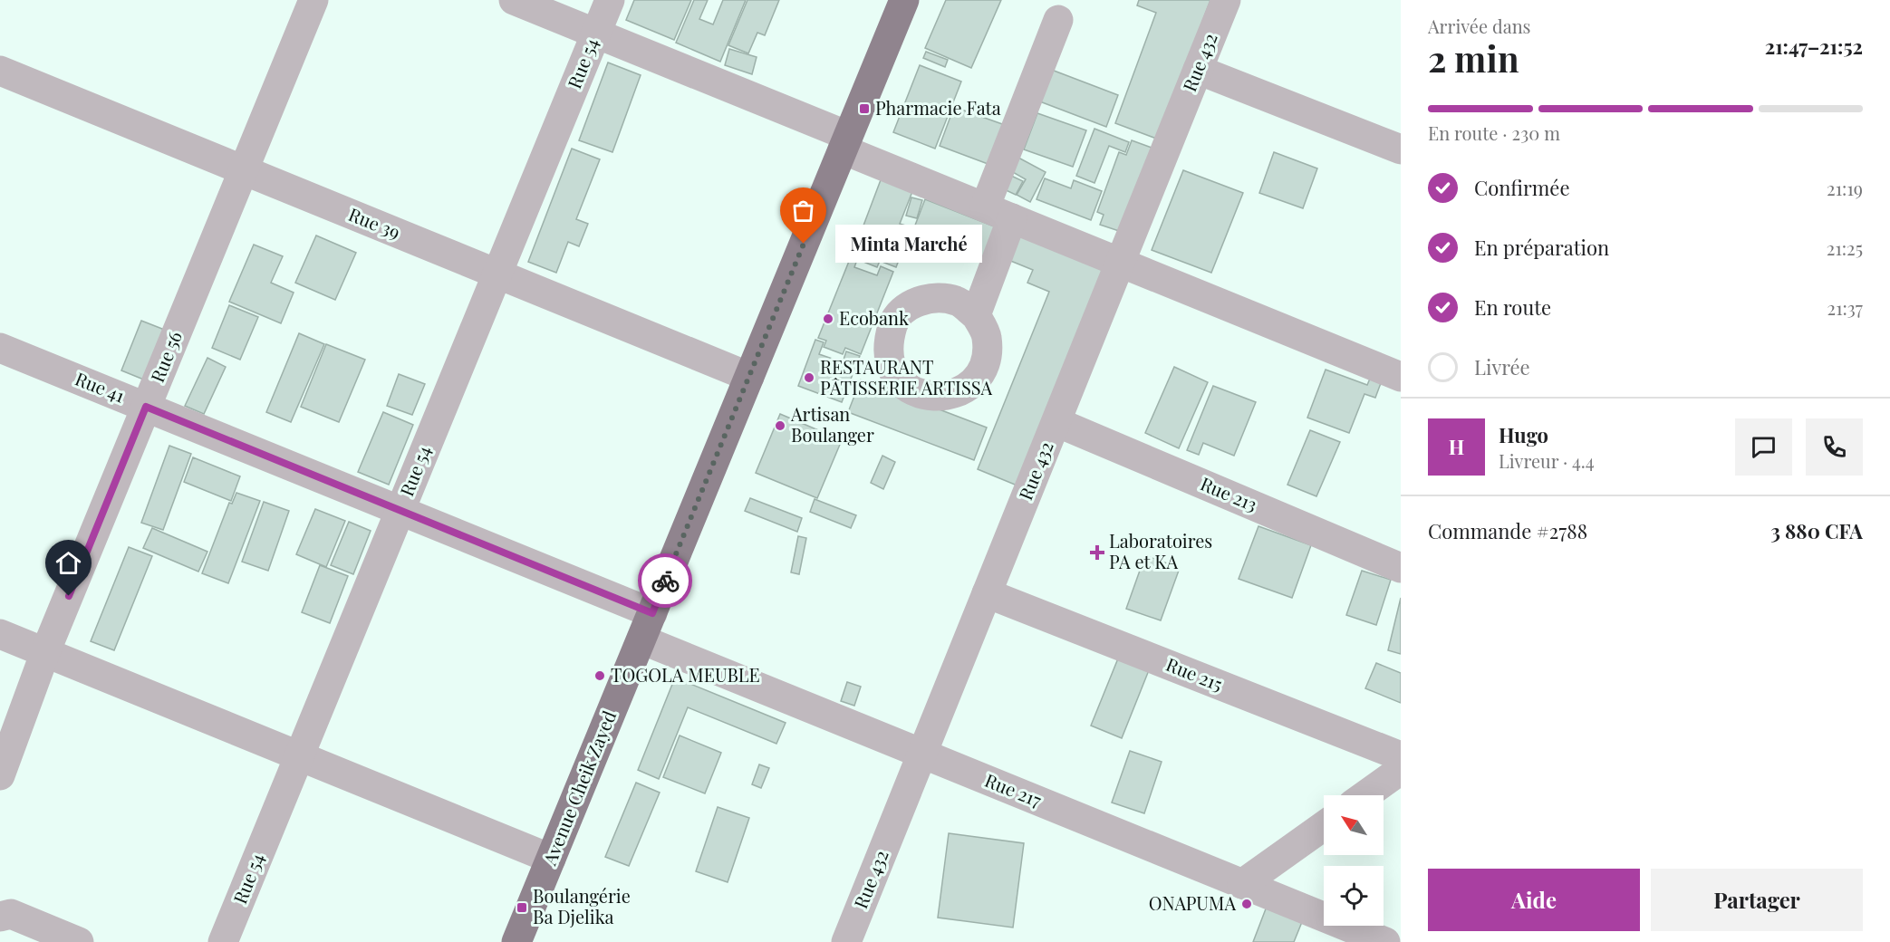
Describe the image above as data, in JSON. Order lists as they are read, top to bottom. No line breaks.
{"streets":{"main road":["Avenue Cheik Zayed"],"street":["Rue 432","Rue 54","Rue 39","Rue 56","Rue 41","Rue 213","Rue 215","Rue 217"]},"crossings":[["Rue 432","Rue 213"],["Rue 432","Rue 215"],["Rue 432","Rue 217"],["Rue 54","Rue 39"],["Rue 54","Rue 41"],["Rue 39","Rue 56"],["Rue 39","Avenue Cheik Zayed"],["Rue 56","Rue 41"],["Rue 41","Avenue Cheik Zayed"],["Rue 41","Rue 217"],["Avenue Cheik Zayed","Rue 217"]],"places":{"transit":["Pharmacie Fata","Boulangérie Ba Djelika"],"other":["Minta Marché","Ecobank","RESTAURANT PÂTISSERIE ARTISSA","Artisan Boulanger","TOGOLA MEUBLE","ONAPUMA"],"health":["Laboratoires PA et KA"]},"north":"top left","page":{"heading":["2 min","Arrivée dans","21:47–21:52"],"panel":["Hugo","Livreur · 4.4","Commande #2788","3 880 CFA"],"bar":"En route · 230 m","list":[["Confirmée","21:19"],["En préparation","21:25"],["En route","21:37"],"Livrée"],"bubble":"Minta Marché","round":"H","buttons":["Aide","Partager"]}}
